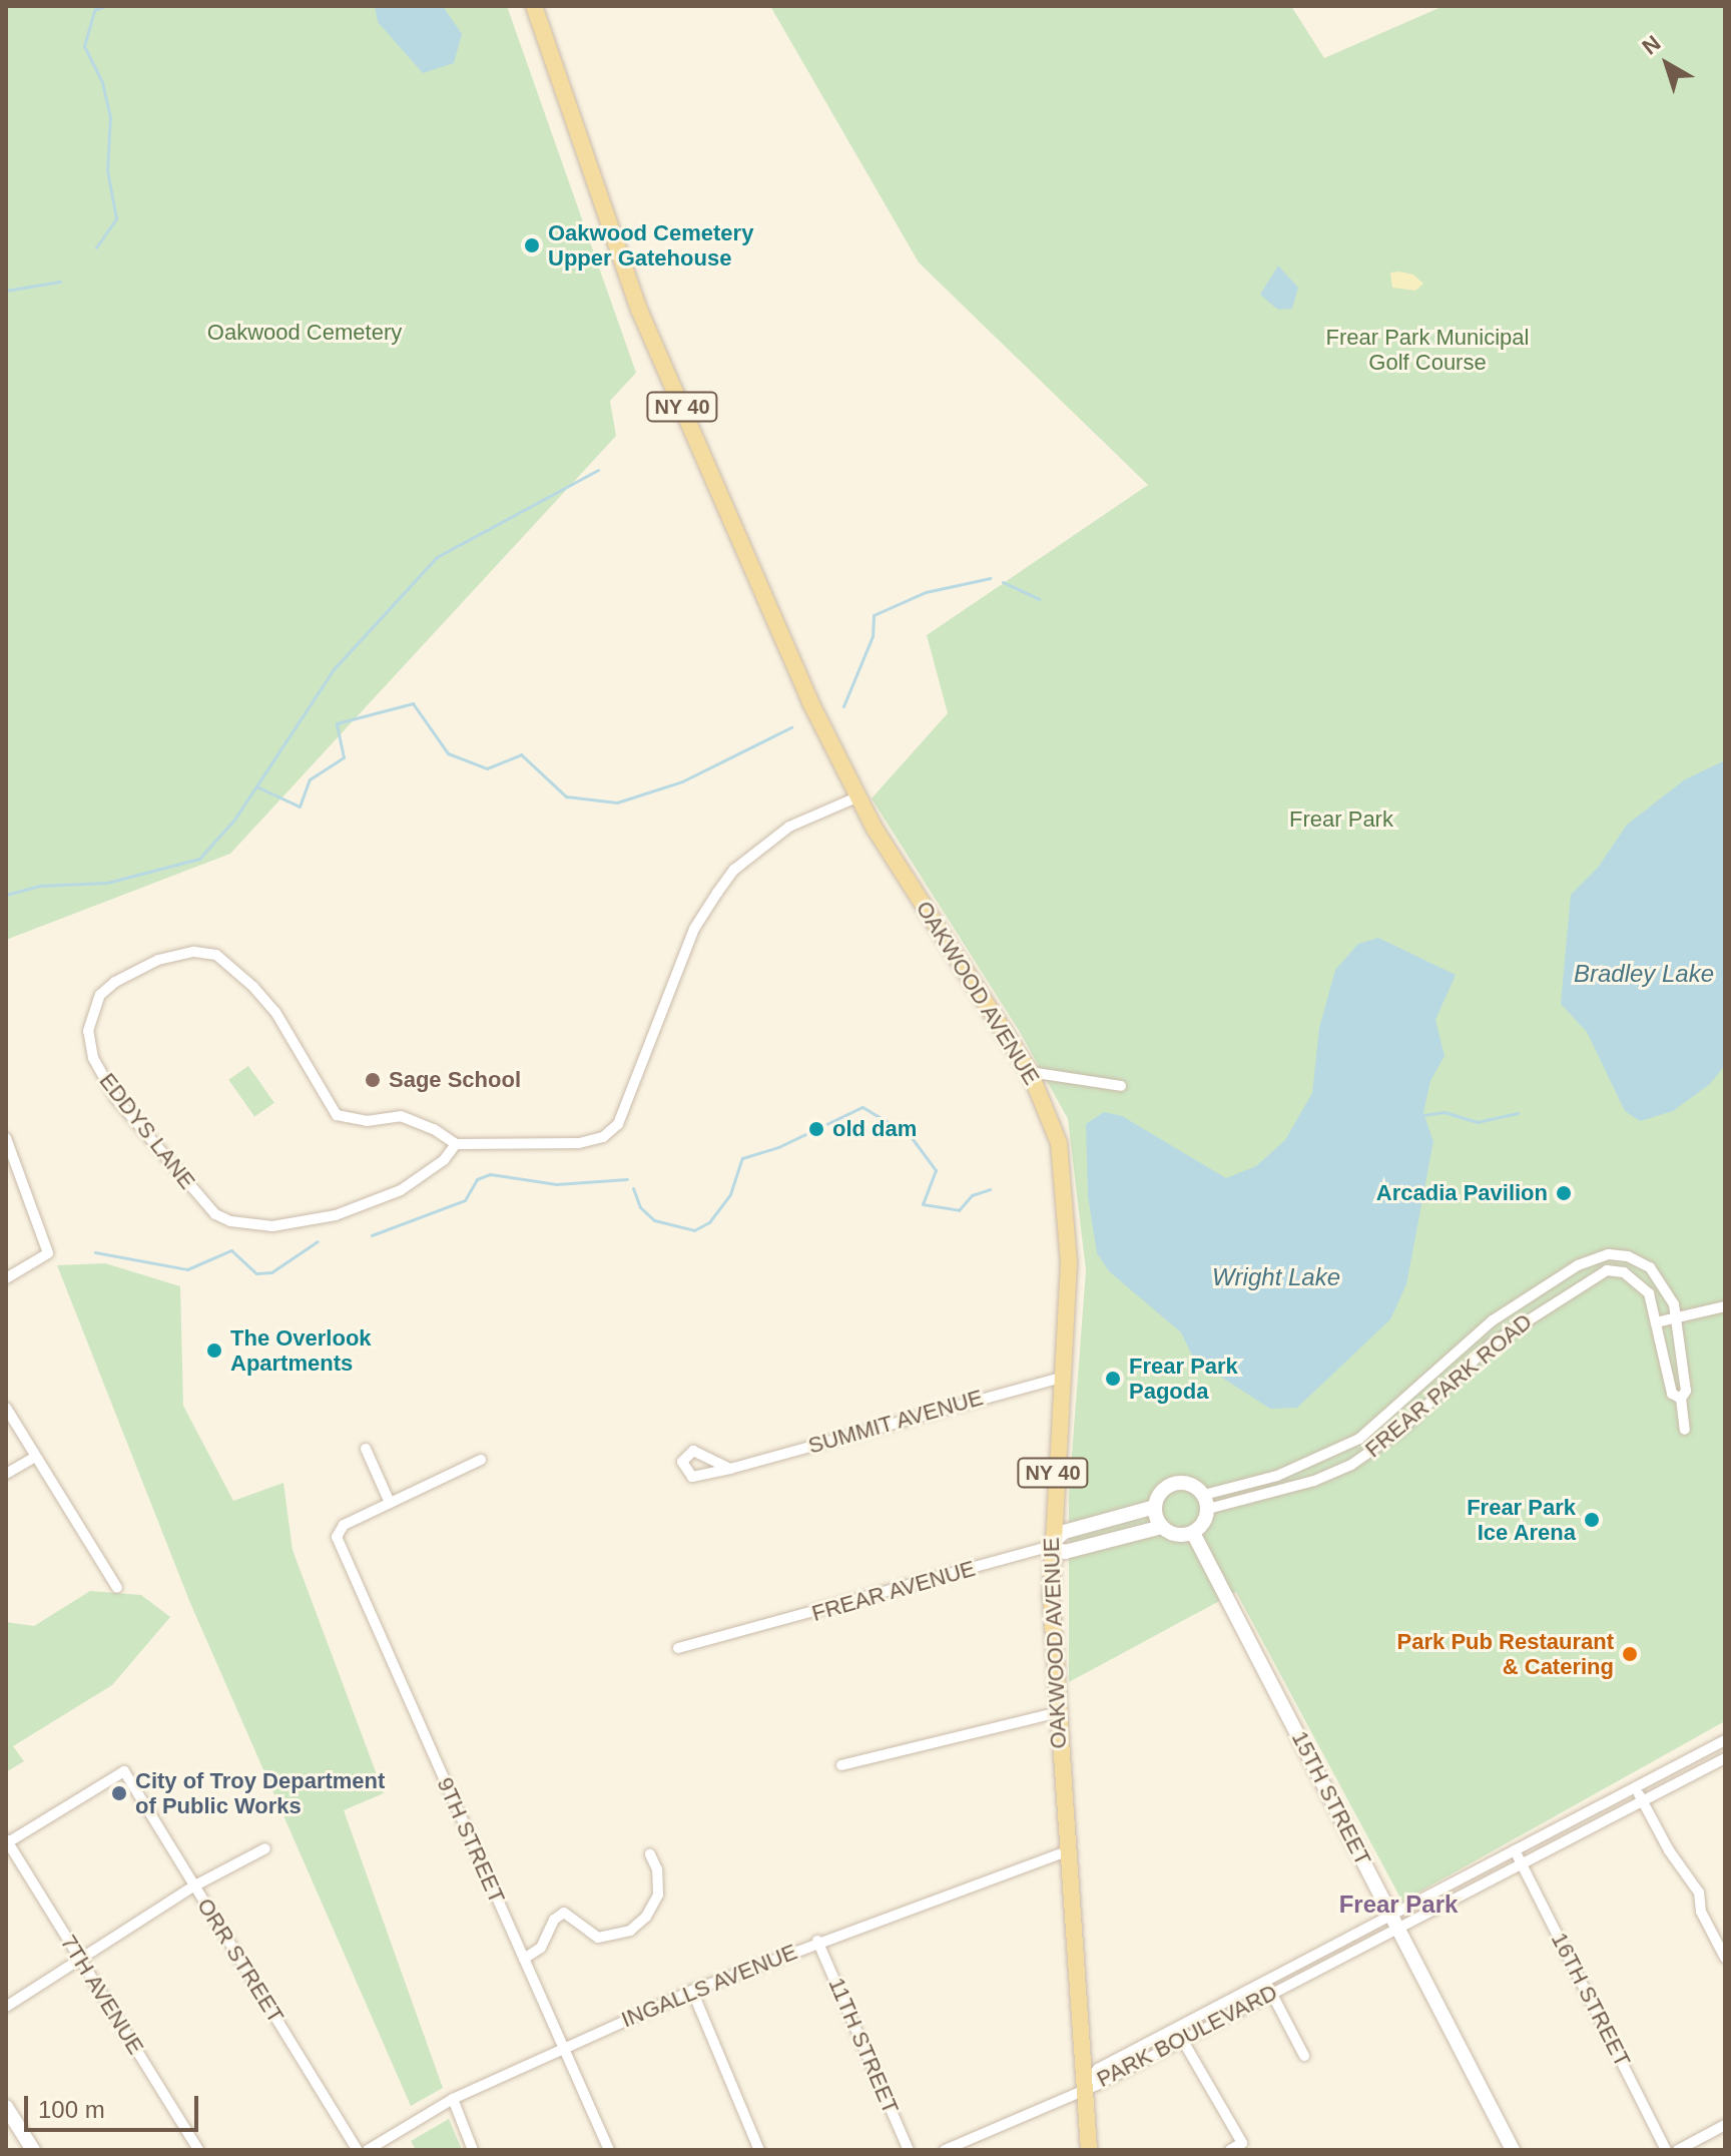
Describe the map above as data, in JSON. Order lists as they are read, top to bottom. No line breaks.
{"streets":{"main road":["NY 40","OAKWOOD AVENUE"],"street":["EDDYS LANE","FREAR PARK ROAD","SUMMIT AVENUE","FREAR AVENUE","15TH STREET","9TH STREET","ORR STREET","INGALLS AVENUE","7TH AVENUE","16TH STREET","PARK BOULEVARD","11TH STREET"]},"crossings":[["OAKWOOD AVENUE","EDDYS LANE"],["OAKWOOD AVENUE","SUMMIT AVENUE"],["OAKWOOD AVENUE","FREAR AVENUE"],["OAKWOOD AVENUE","INGALLS AVENUE"],["OAKWOOD AVENUE","PARK BOULEVARD"],["FREAR PARK ROAD","15TH STREET"],["15TH STREET","PARK BOULEVARD"],["9TH STREET","INGALLS AVENUE"],["ORR STREET","7TH AVENUE"],["INGALLS AVENUE","11TH STREET"],["16TH STREET","PARK BOULEVARD"]],"districts":["Frear Park"],"water":["Bradley Lake","Wright Lake"],"parks":["Oakwood Cemetery","Frear Park Municipal Golf Course","Frear Park"],"places":["Oakwood Cemetery Upper Gatehouse","Sage School","old dam","Arcadia Pavilion","The Overlook Apartments","Frear Park Pagoda","Frear Park Ice Arena","Park Pub Restaurant & Catering","City of Troy Department of Public Works"],"scale_bar":"100 m","north":"top left"}
